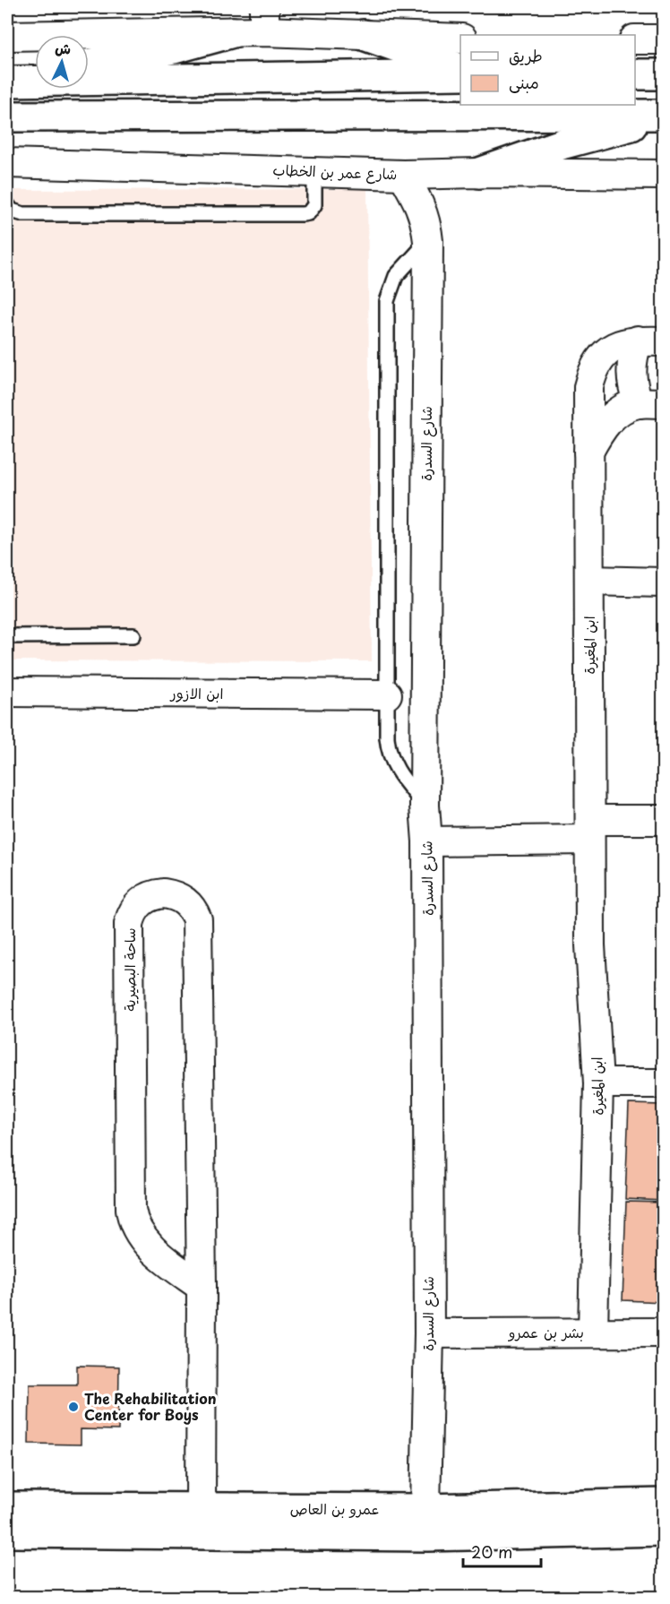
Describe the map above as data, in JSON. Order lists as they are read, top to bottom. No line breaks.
{"streets":{"main road":["عمرو بن العاص"],"street":["شارع عمر بن الخطاب","شارع السدرة","ابن المغيرة","ابن الازور","ساحة البصيرية","بشر بن عمرو"]},"crossings":[["شارع عمر بن الخطاب","شارع السدرة"],["شارع السدرة","بشر بن عمرو"],["شارع السدرة","عمرو بن العاص"],["ابن المغيرة","بشر بن عمرو"],["ساحة البصيرية","عمرو بن العاص"]],"places":["The Rehabilitation Center for Boys"],"legend":["طريق","مبنى"],"scale_bar":"20 m","north":"top"}
